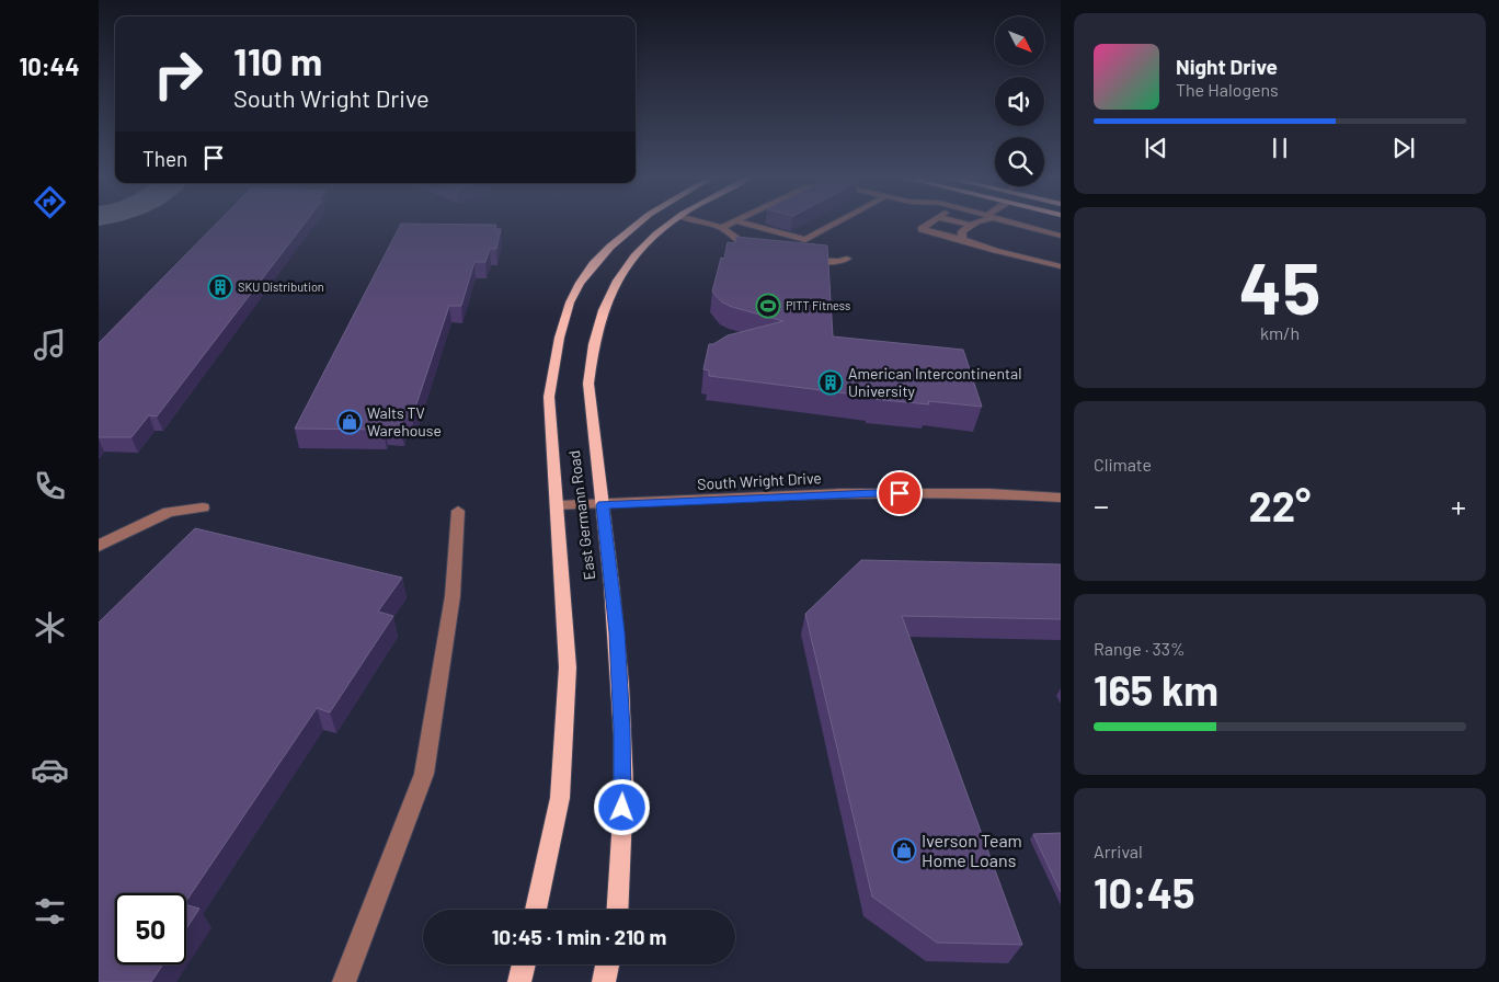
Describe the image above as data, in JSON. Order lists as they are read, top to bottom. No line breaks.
{"streets":{"main road":["East Germann Road"],"street":["South Wright Drive"]},"crossings":[["South Wright Drive","East Germann Road"]],"places":{"building":["SKU Distribution","American Intercontinental University"],"sports":["PITT Fitness"],"shop":["Walts TV Warehouse","Iverson Team Home Loans"]},"north":"bottom right","page":{"tabs":"10:44","turn":["110 m","South Wright Drive"],"song":["Night Drive","The Halogens"],"then":"Then","tile":[["45","km/h"],"Climate",["Range · 33%","165 km"],["Arrival","10:45"]],"heat":["−","22°","+"],"limit":"50","trip":"10:45 · 1 min · 210 m"}}
